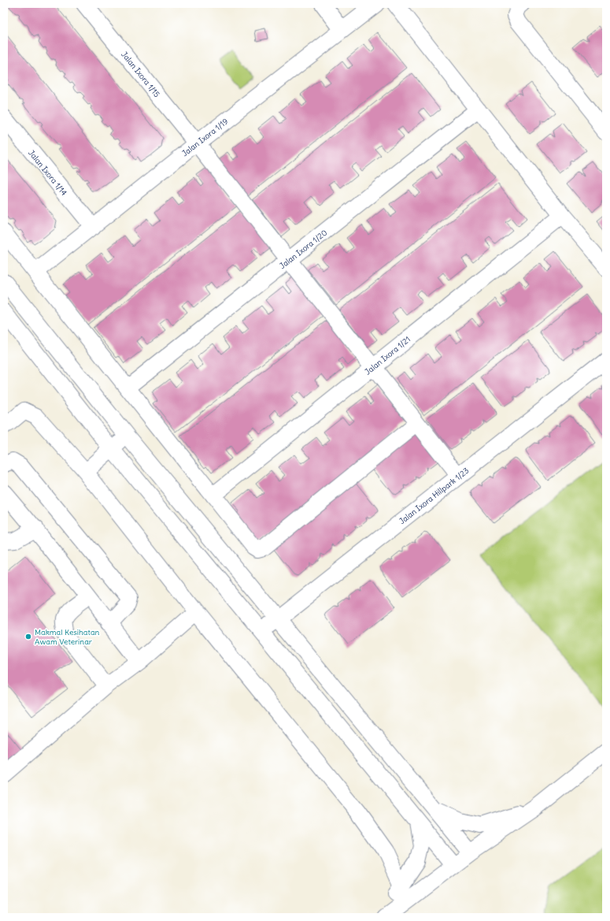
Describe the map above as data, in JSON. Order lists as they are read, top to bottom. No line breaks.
{"streets":{"street":["Jalan Ixora 1/15","Jalan Ixora 1/19","Jalan Ixora 1/14","Jalan Ixora 1/20","Jalan Ixora 1/21","Jalan Ixora Hillpark 1/23"]},"crossings":[["Jalan Ixora 1/15","Jalan Ixora 1/19"],["Jalan Ixora 1/15","Jalan Ixora 1/20"],["Jalan Ixora 1/15","Jalan Ixora 1/21"],["Jalan Ixora 1/15","Jalan Ixora Hillpark 1/23"],["Jalan Ixora 1/19","Jalan Ixora 1/14"]],"places":["Makmal Kesihatan Awam Veterinar"]}
